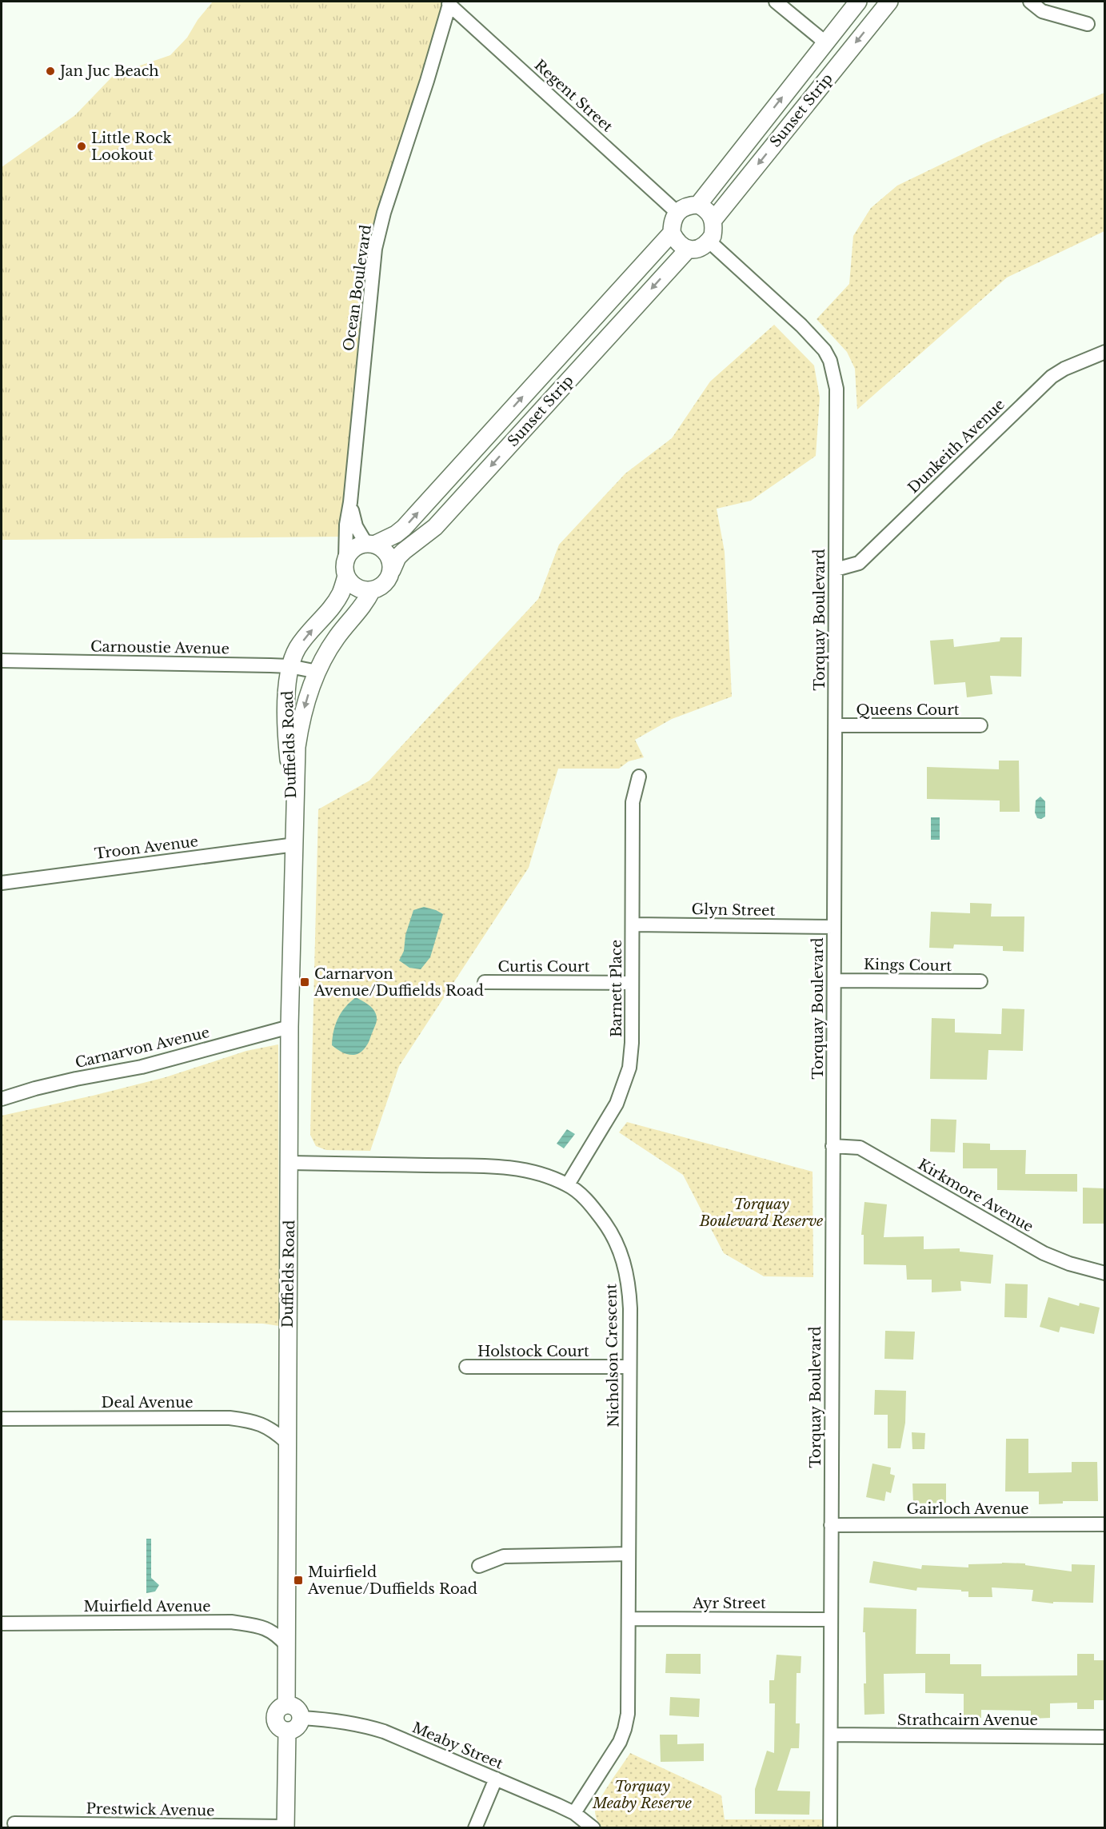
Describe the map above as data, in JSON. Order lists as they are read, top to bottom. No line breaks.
{"streets":{"street":["Regent Street","Sunset Strip","Ocean Boulevard","Dunkeith Avenue","Torquay Boulevard","Carnoustie Avenue","Queens Court","Duffields Road","Troon Avenue","Glyn Street","Kings Court","Curtis Court","Barnett Place","Carnarvon Avenue","Kirkmore Avenue","Holstock Court","Nicholson Crescent","Deal Avenue","Gairloch Avenue","Ayr Street","Muirfield Avenue","Strathcairn Avenue","Meaby Street","Prestwick Avenue"]},"crossings":[["Regent Street","Sunset Strip"],["Regent Street","Ocean Boulevard"],["Regent Street","Torquay Boulevard"],["Sunset Strip","Ocean Boulevard"],["Sunset Strip","Torquay Boulevard"],["Sunset Strip","Duffields Road"],["Ocean Boulevard","Duffields Road"],["Dunkeith Avenue","Torquay Boulevard"],["Torquay Boulevard","Queens Court"],["Torquay Boulevard","Glyn Street"],["Torquay Boulevard","Kings Court"],["Torquay Boulevard","Kirkmore Avenue"],["Torquay Boulevard","Gairloch Avenue"],["Torquay Boulevard","Ayr Street"],["Torquay Boulevard","Strathcairn Avenue"],["Carnoustie Avenue","Duffields Road"],["Duffields Road","Troon Avenue"],["Duffields Road","Carnarvon Avenue"],["Duffields Road","Nicholson Crescent"],["Duffields Road","Deal Avenue"],["Duffields Road","Muirfield Avenue"],["Duffields Road","Meaby Street"],["Duffields Road","Prestwick Avenue"],["Glyn Street","Barnett Place"],["Curtis Court","Barnett Place"],["Barnett Place","Nicholson Crescent"],["Holstock Court","Nicholson Crescent"],["Nicholson Crescent","Ayr Street"],["Nicholson Crescent","Meaby Street"]],"parks":["Torquay Boulevard Reserve","Torquay Meaby Reserve"],"places":{"other":["Jan Juc Beach","Little Rock Lookout"],"transit":["Carnarvon Avenue/Duffields Road","Muirfield Avenue/Duffields Road"]}}
